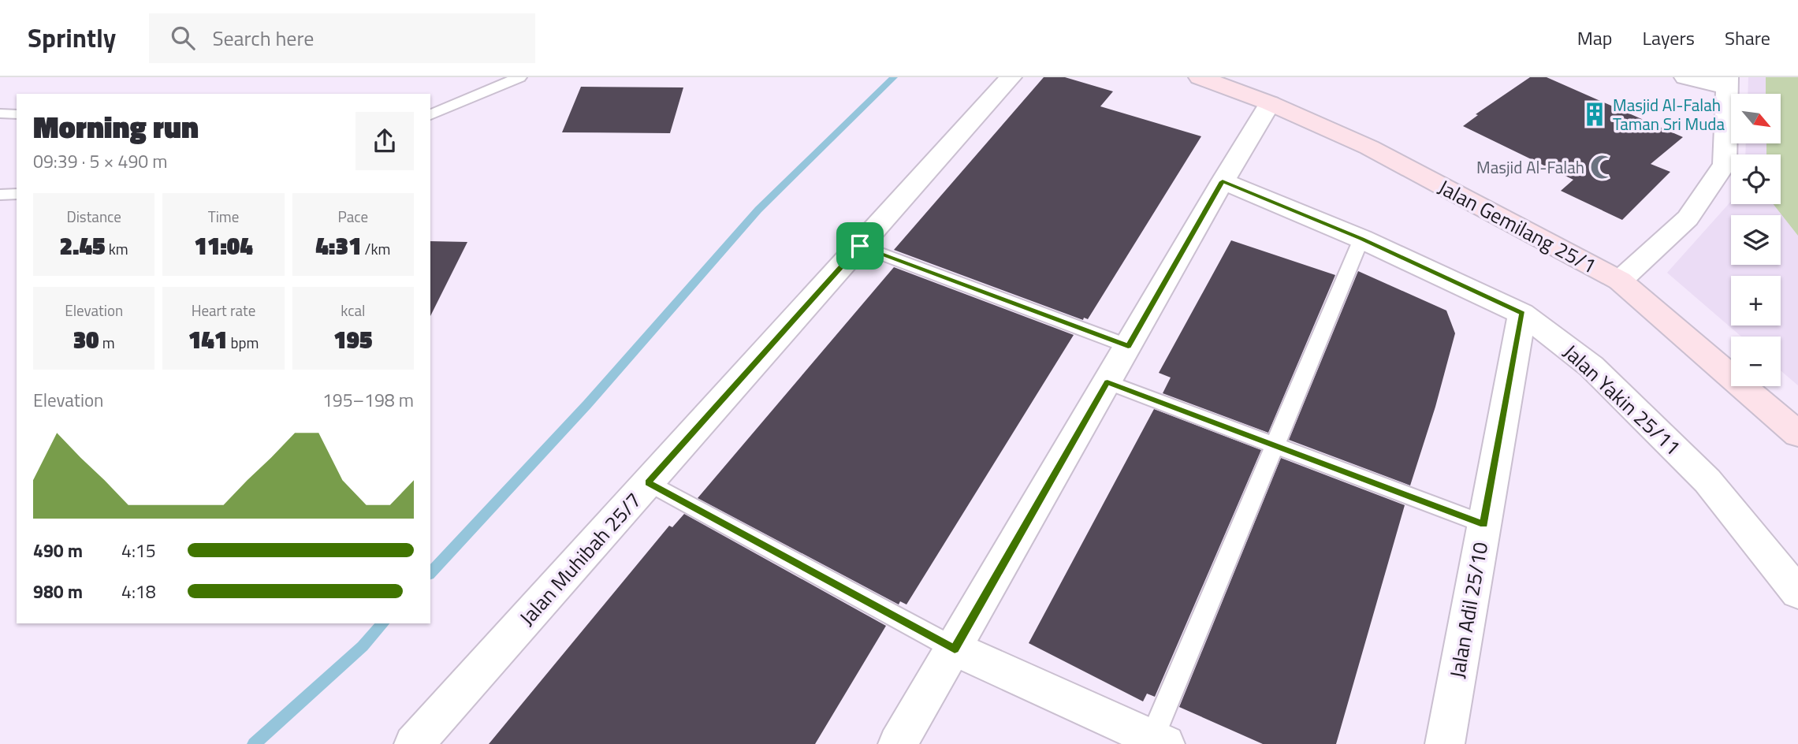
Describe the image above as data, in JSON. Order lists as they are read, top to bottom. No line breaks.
{"streets":{"street":["Jalan Gemilang 25/1","Jalan Yakin 25/11","Jalan Muhibah 25/7","Jalan Adil 25/10"]},"crossings":[["Jalan Yakin 25/11","Jalan Adil 25/10"]],"places":{"building":["Masjid Al-Falah Taman Sri Muda"],"mosque":["Masjid Al-Falah"]},"north":"bottom right","page":{"header":"Sprintly","search":"Search here","nav":["Map","Layers","Share"],"map_buttons":["+","−"],"heading":["Morning run","09:39 · 5 × 490 m"],"stats":[["Distance","2.45 km"],["Time","11:04"],["Pace","4:31 /km"],["Elevation","30 m"],["Heart rate","141 bpm"],["kcal","195"]],"chart":["Elevation","195–198 m"],"list":[{"name":"490 m","note":"4:15"},{"name":"980 m","note":"4:18"}]}}
